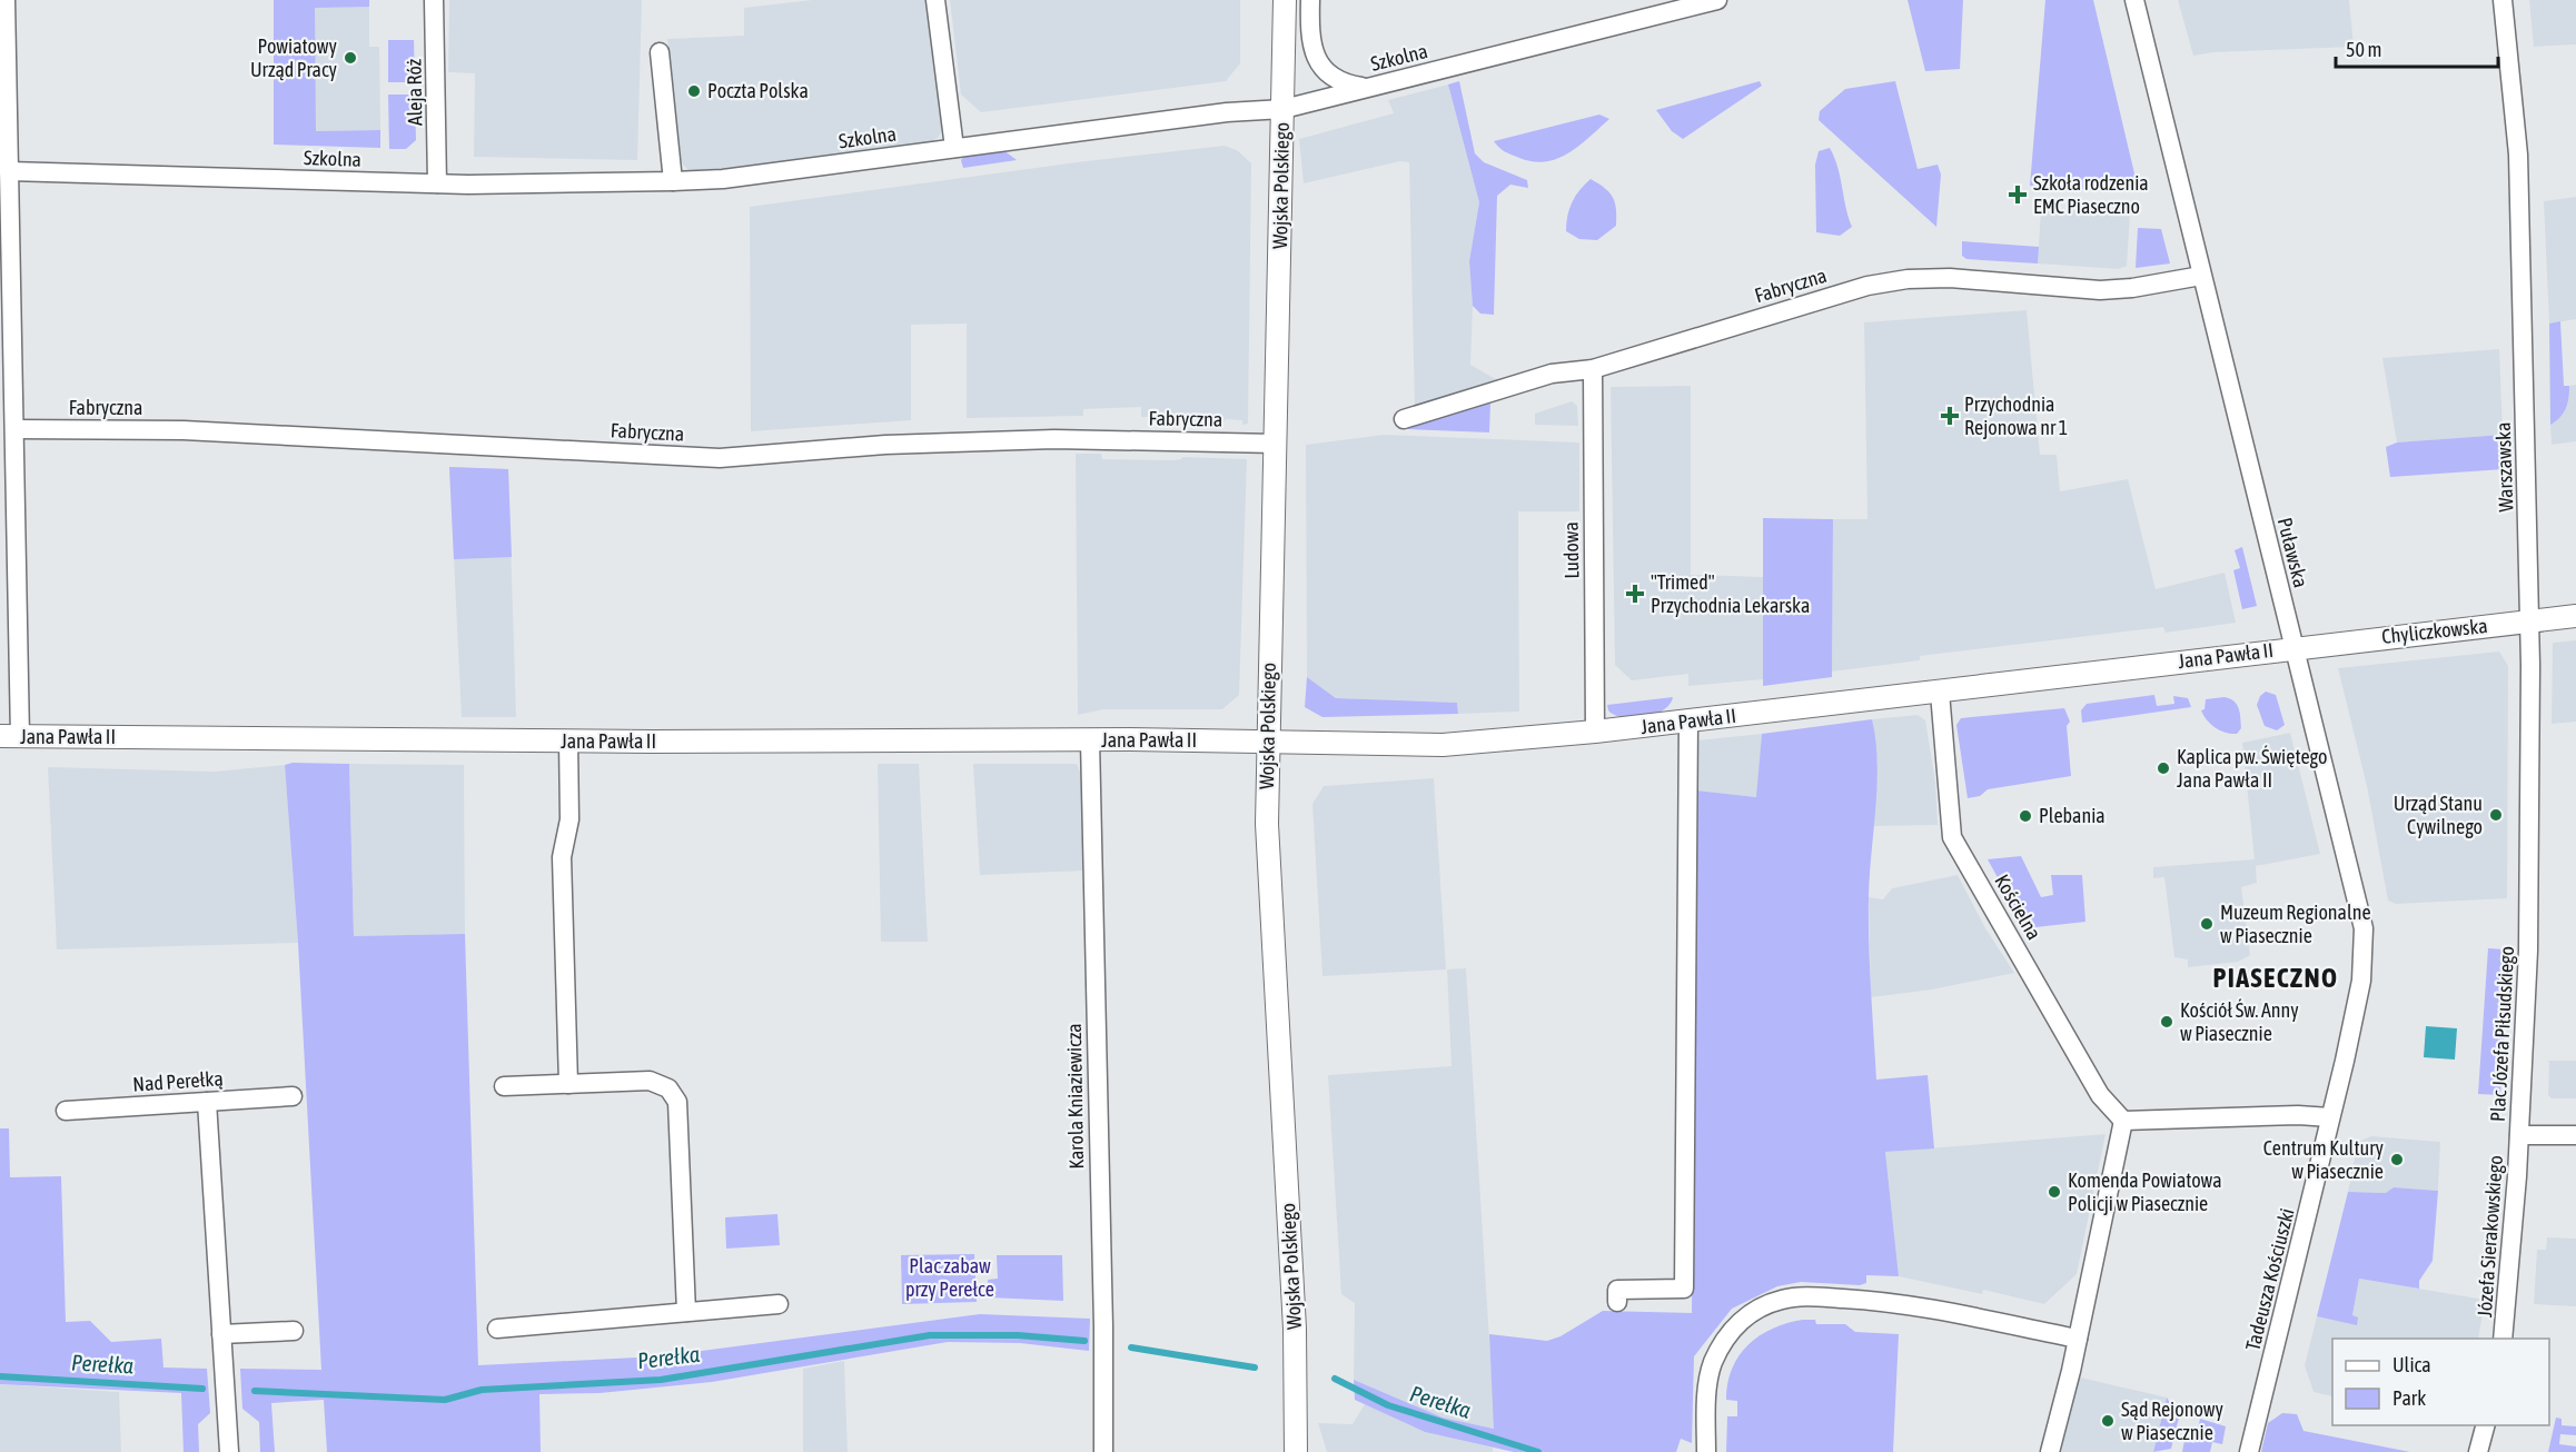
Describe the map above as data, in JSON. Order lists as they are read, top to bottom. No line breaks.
{"streets":{"street":["Szkolna","Aleja Róż","Wojska Polskiego","Fabryczna","Warszawska","Ludowa","Puławska","Chyliczkowska","Jana Pawła II","Kościelna","Plac Józefa Piłsudskiego","Nad Perełką","Karola Kniaziewicza","Józefa Sierakowskiego","Tadeusza Kościuszki"]},"crossings":[["Szkolna","Aleja Róż"],["Szkolna","Wojska Polskiego"],["Wojska Polskiego","Fabryczna"],["Wojska Polskiego","Jana Pawła II"],["Fabryczna","Ludowa"],["Fabryczna","Puławska"],["Warszawska","Chyliczkowska"],["Warszawska","Plac Józefa Piłsudskiego"],["Ludowa","Jana Pawła II"],["Puławska","Chyliczkowska"],["Puławska","Jana Pawła II"],["Puławska","Tadeusza Kościuszki"],["Chyliczkowska","Jana Pawła II"],["Jana Pawła II","Kościelna"],["Jana Pawła II","Karola Kniaziewicza"],["Plac Józefa Piłsudskiego","Józefa Sierakowskiego"]],"districts":["PIASECZNO"],"water":["Perełka"],"parks":["Plac zabaw przy Perełce"],"places":{"other":["Powiatowy Urząd Pracy","Poczta Polska","Kaplica pw. Świętego Jana Pawła II","Urząd Stanu Cywilnego","Plebania","Muzeum Regionalne w Piasecznie","Kościół Św. Anny w Piasecznie","Centrum Kultury w Piasecznie","Komenda Powiatowa Policji w Piasecznie","Sąd Rejonowy w Piasecznie"],"health":["Szkoła rodzenia EMC Piaseczno","Przychodnia Rejonowa nr 1","\"Trimed\" Przychodnia Lekarska"]},"legend":["Ulica","Park"],"scale_bar":"50 m"}
